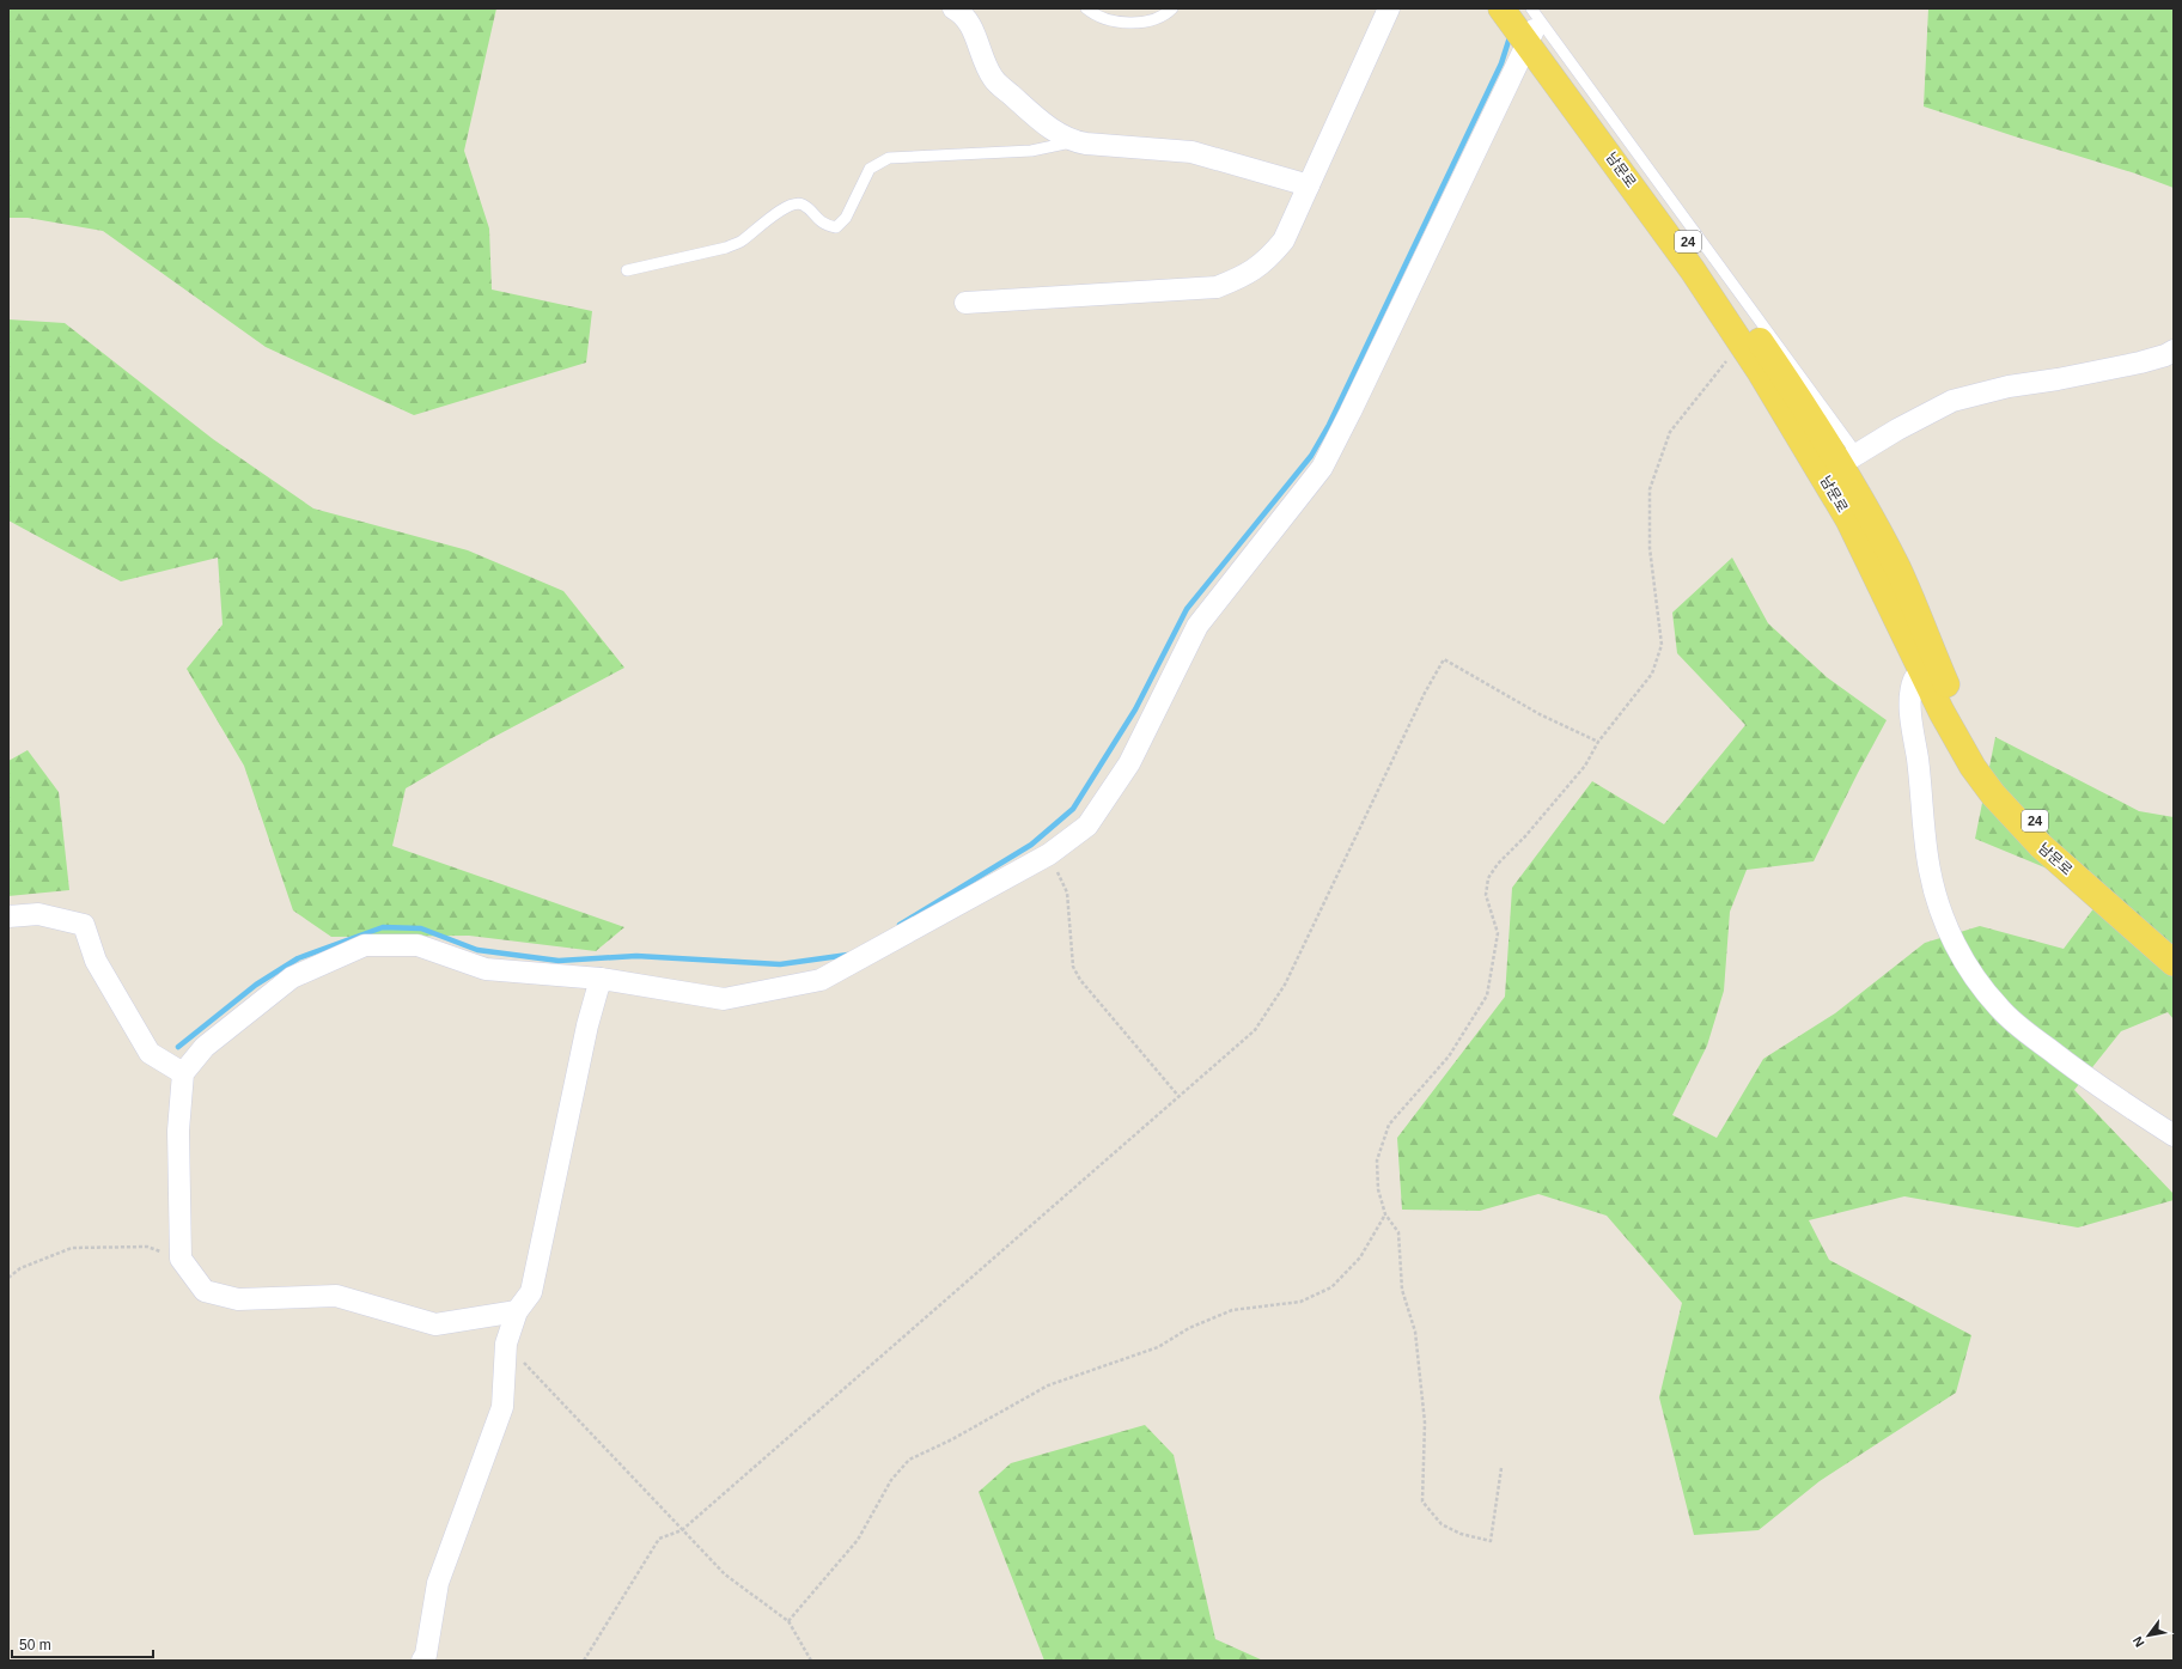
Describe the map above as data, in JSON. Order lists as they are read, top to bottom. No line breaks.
{"streets":{"main road":["남문로","24"]},"scale_bar":"50 m","north":"bottom left"}
